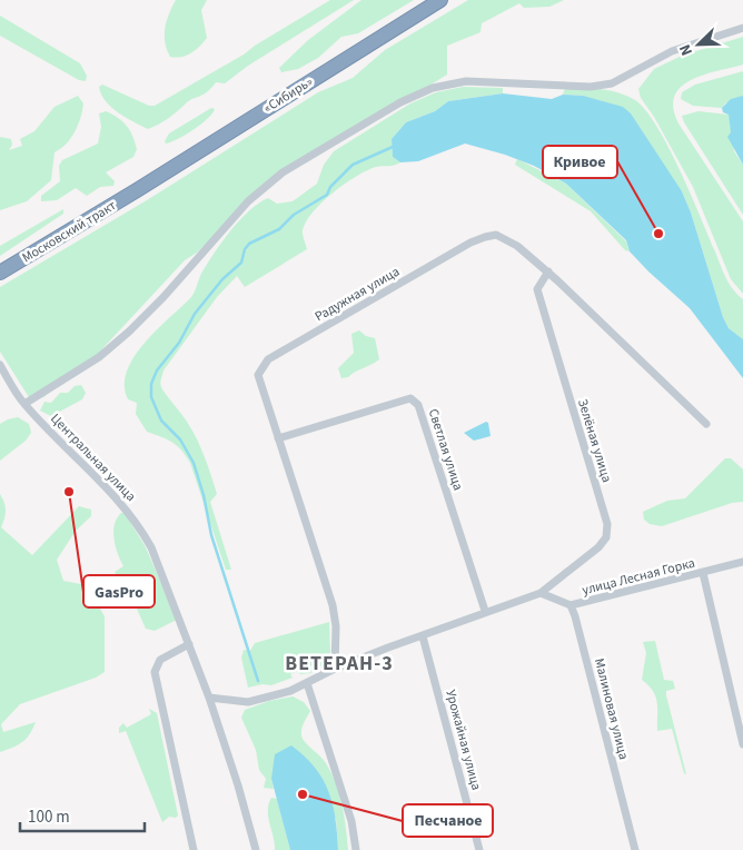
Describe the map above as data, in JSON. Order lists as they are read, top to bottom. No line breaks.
{"streets":{"highway":["«Сибирь»","Московский тракт"],"street":["Радужная улица","Зелёная улица","Светлая улица","Центральная улица","улица Лесная Горка","Малиновая улица","Урожайная улица"]},"crossings":[["«Сибирь»","Московский тракт"],["Радужная улица","Зелёная улица"],["Радужная улица","Светлая улица"],["улица Лесная Горка","Малиновая улица"]],"districts":["ВЕТЕРАН-3"],"places":["Кривое","GasPro","Песчаное"],"scale_bar":"100 m","north":"bottom left"}
